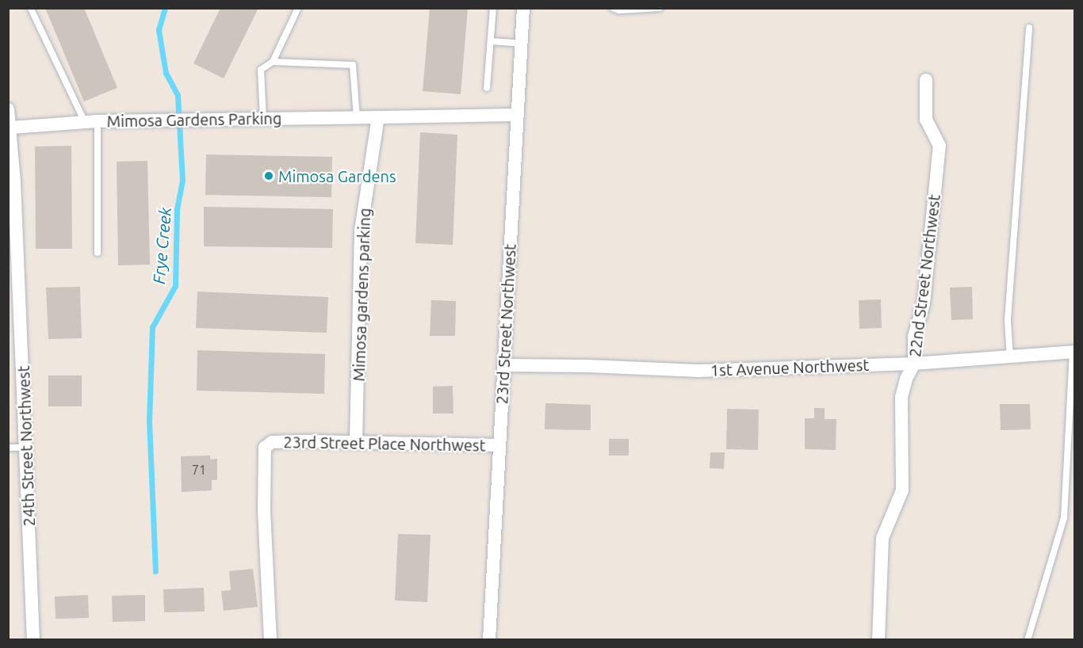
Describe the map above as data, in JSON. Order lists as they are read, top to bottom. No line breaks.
{"streets":{"street":["Mimosa Gardens Parking","22nd Street Northwest","Mimosa gardens parking","23rd Street Northwest","1st Avenue Northwest","23rd Street Place Northwest","24th Street Northwest"]},"crossings":[["Mimosa Gardens Parking","Mimosa gardens parking"],["Mimosa Gardens Parking","24th Street Northwest"],["22nd Street Northwest","1st Avenue Northwest"],["Mimosa gardens parking","23rd Street Place Northwest"],["23rd Street Northwest","1st Avenue Northwest"],["23rd Street Northwest","23rd Street Place Northwest"]],"water":["Frye Creek"],"places":["Mimosa Gardens"],"house_numbers":["71"]}
